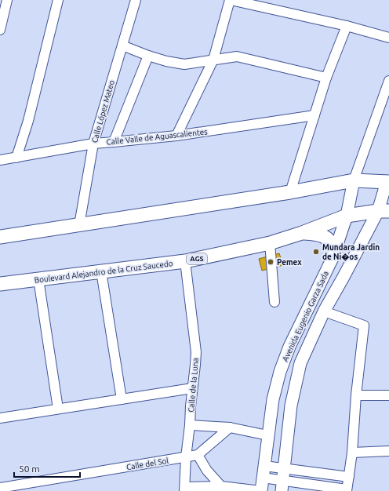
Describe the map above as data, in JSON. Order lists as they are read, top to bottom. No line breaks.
{"streets":{"highway":["AGS","Boulevard Alejandro de la Cruz Saucedo"],"main road":["Avenida Eugenio Garza Sada"],"street":["Calle López Mateo","Calle Valle de Aguascalientes","Calle de la Luna","Calle del Sol"]},"crossings":[["Calle López Mateo","Calle Valle de Aguascalientes"],["Boulevard Alejandro de la Cruz Saucedo","Avenida Eugenio Garza Sada"],["Boulevard Alejandro de la Cruz Saucedo","Calle de la Luna"],["Calle de la Luna","Calle del Sol"]],"places":["Mundara Jardin de Ni�os","Pemex"],"scale_bar":"50 m"}
